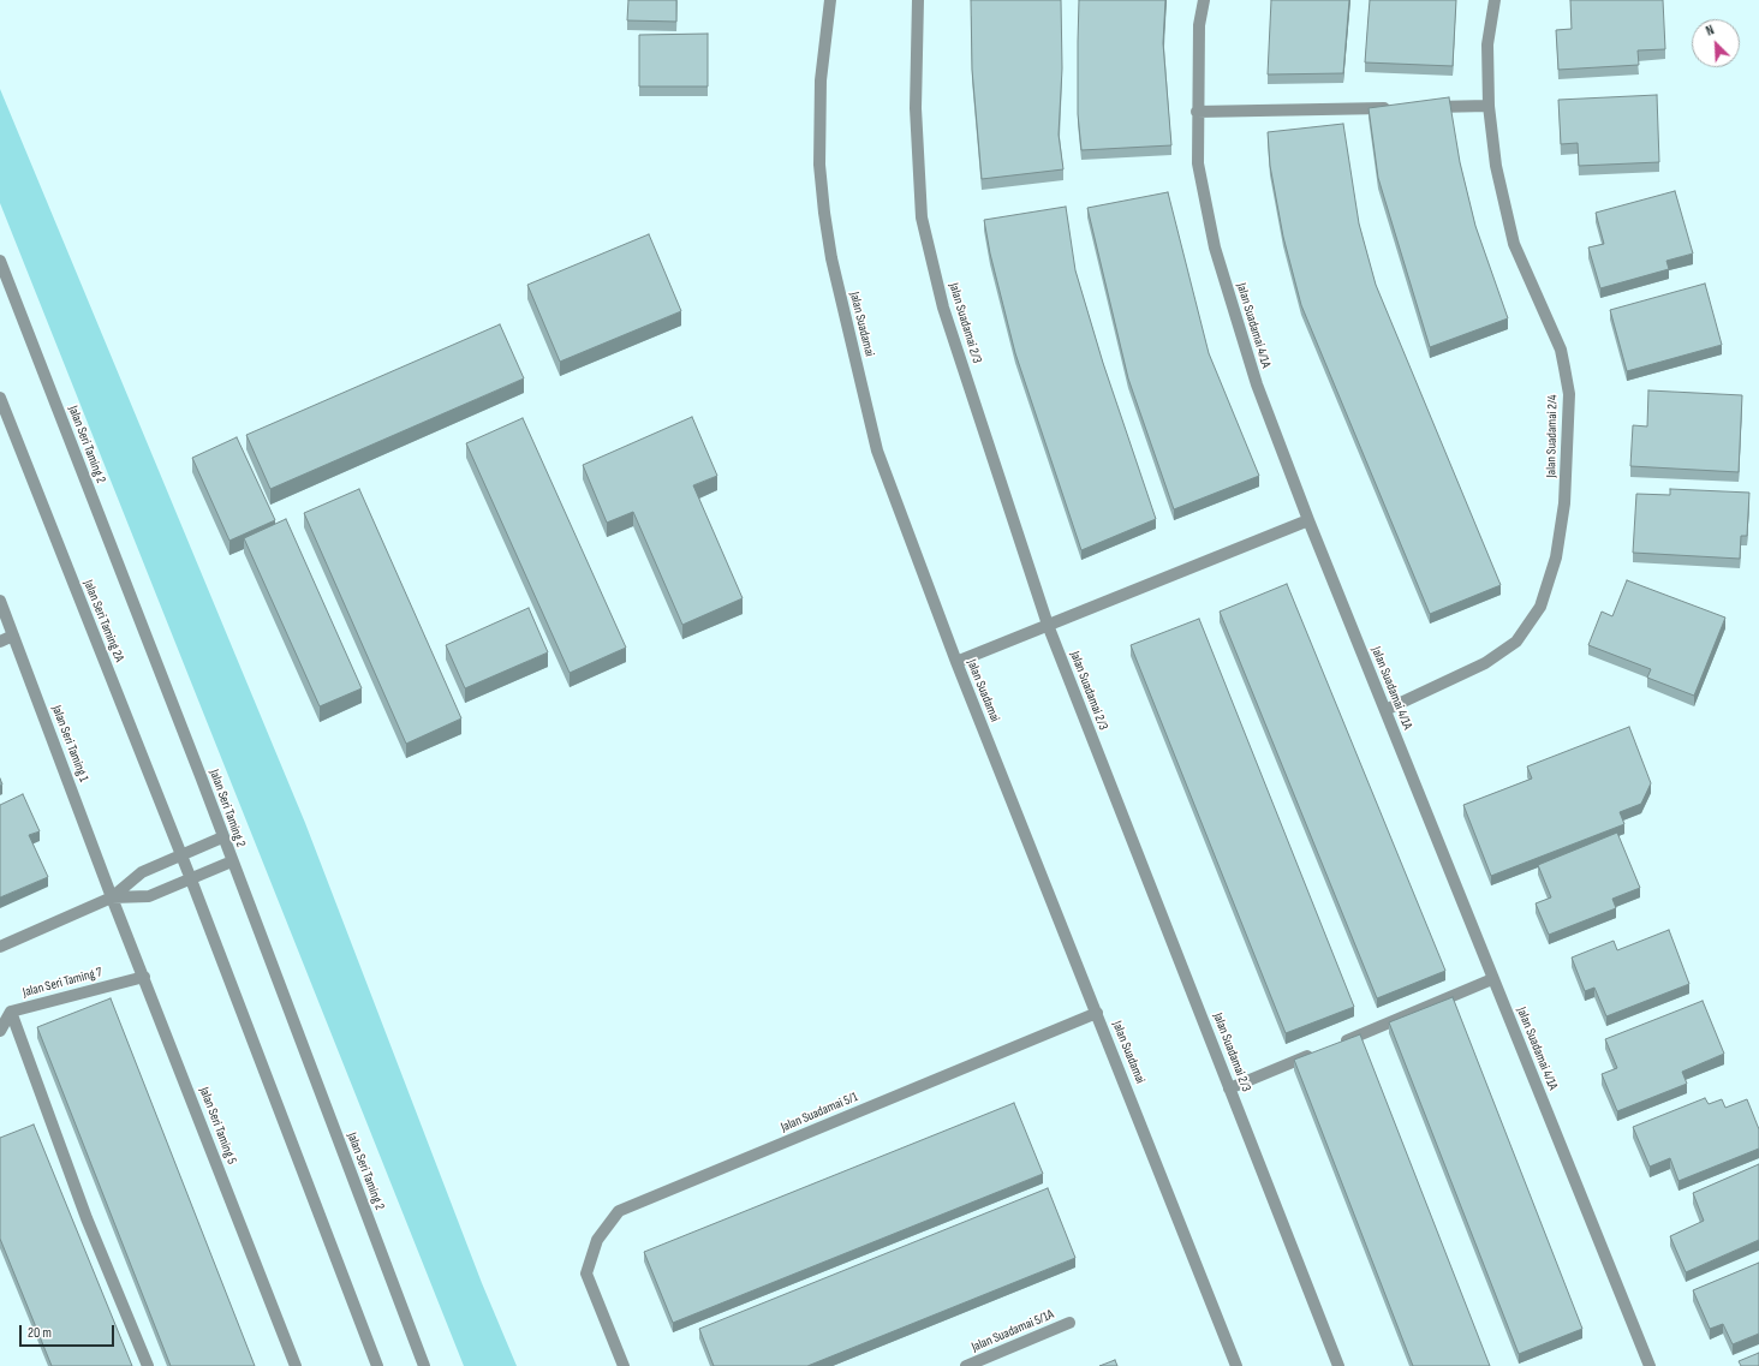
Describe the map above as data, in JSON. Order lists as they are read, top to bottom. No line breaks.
{"streets":{"street":["Jalan Suadamai 2/3","Jalan Suadamai","Jalan Suadamai 4/1A","Jalan Suadamai 2/4","Jalan Seri Taming 2","Jalan Seri Taming 2A","Jalan Seri Taming 1","Jalan Seri Taming 7","Jalan Suadamai 5/1","Jalan Seri Taming 5","Jalan Suadamai 5/1A"]},"crossings":[["Jalan Suadamai","Jalan Suadamai 5/1"],["Jalan Suadamai 4/1A","Jalan Suadamai 2/4"],["Jalan Seri Taming 1","Jalan Seri Taming 5"],["Jalan Seri Taming 7","Jalan Seri Taming 5"]],"scale_bar":"20 m","north":"top left"}
